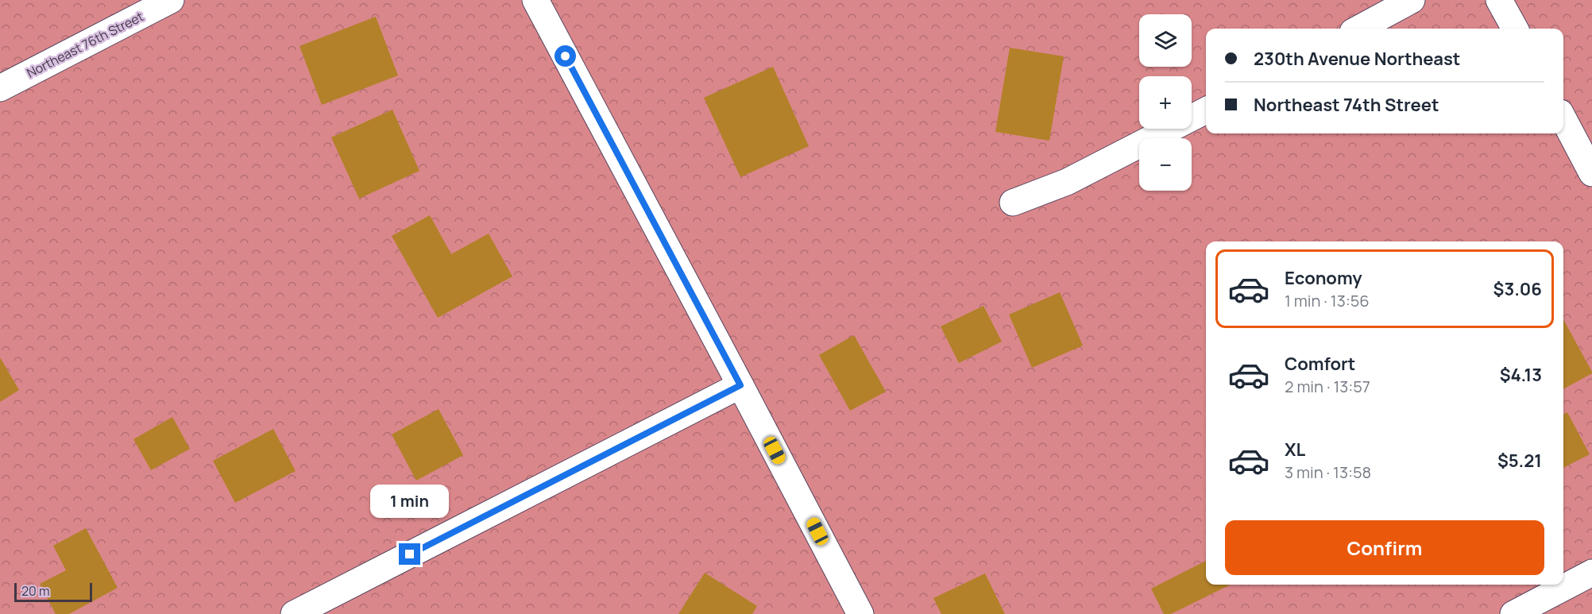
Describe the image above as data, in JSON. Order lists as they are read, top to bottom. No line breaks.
{"streets":{"street":["Northeast 76th Street"]},"scale_bar":"20 m","page":{"map_buttons":["+","−"],"banner":["230th Avenue Northeast","Northeast 74th Street"],"list":[{"name":"Economy","note":"1 min · 13:56","value":"$3.06"},{"name":"Comfort","note":"2 min · 13:57","value":"$4.13"},{"name":"XL","note":"3 min · 13:58","value":"$5.21"}],"bubble":"1 min","buttons":"Confirm","scale":"20 m"}}
